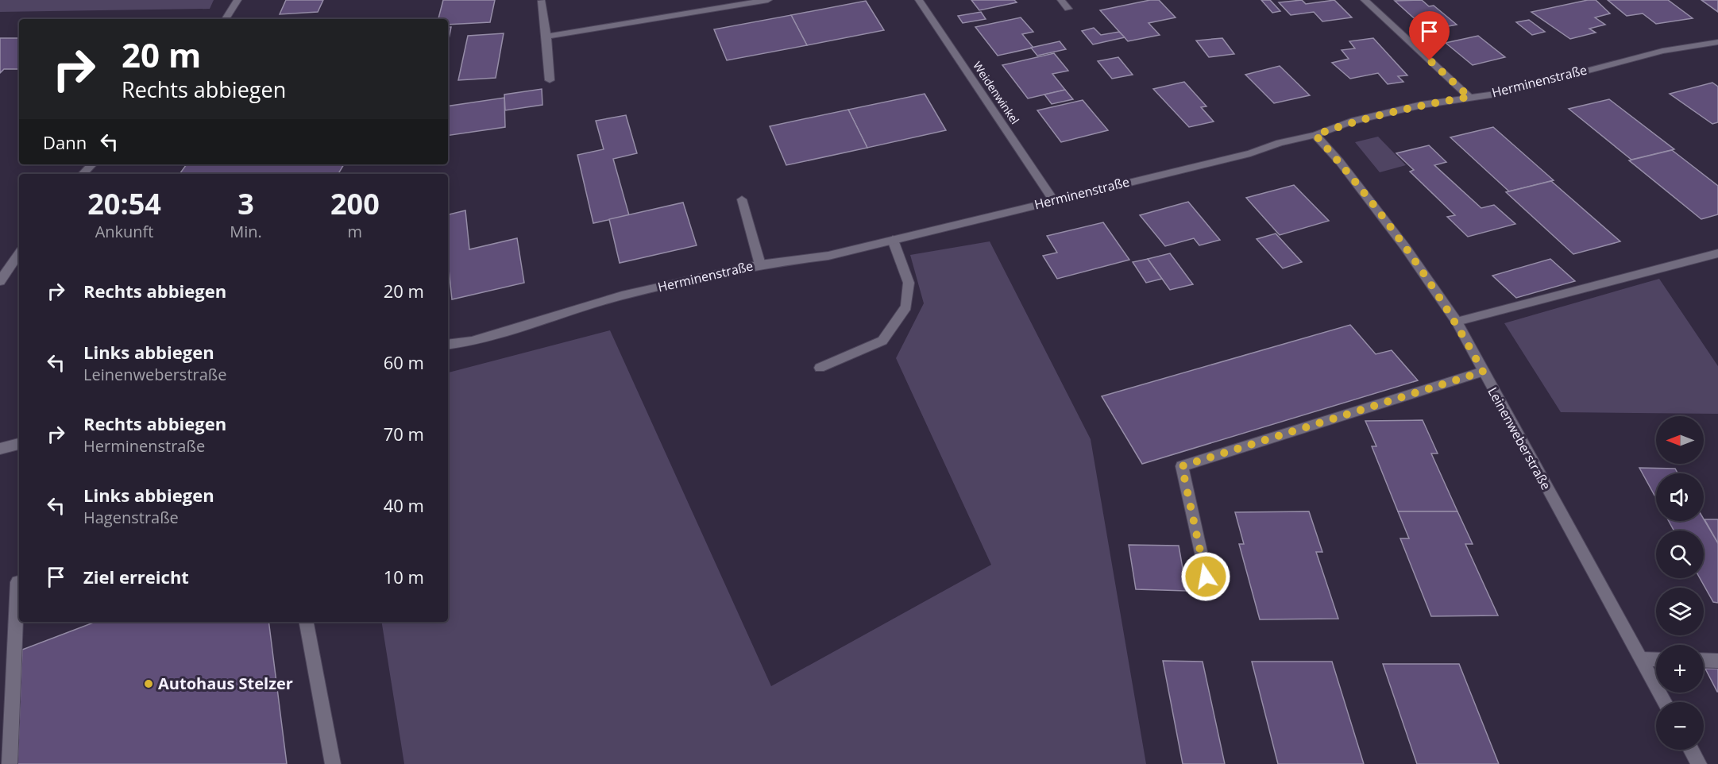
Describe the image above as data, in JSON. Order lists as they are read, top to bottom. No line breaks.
{"streets":{"street":["Herminenstraße","Weidenwinkel","Leinenweberstraße"]},"crossings":[["Herminenstraße","Weidenwinkel"],["Herminenstraße","Leinenweberstraße"]],"places":["Autohaus Stelzer"],"north":"left","page":{"turn":["20 m","Rechts abbiegen"],"then":"Dann","eta":["20:54","Ankunft","3","Min.","200","m"],"list":[{"name":"Rechts abbiegen","value":"20 m"},{"name":"Links abbiegen","note":"Leinenweberstraße","value":"60 m"},{"name":"Rechts abbiegen","note":"Herminenstraße","value":"70 m"},{"name":"Links abbiegen","note":"Hagenstraße","value":"40 m"},{"name":"Ziel erreicht","value":"10 m"}],"map_buttons":["+","−"]}}
